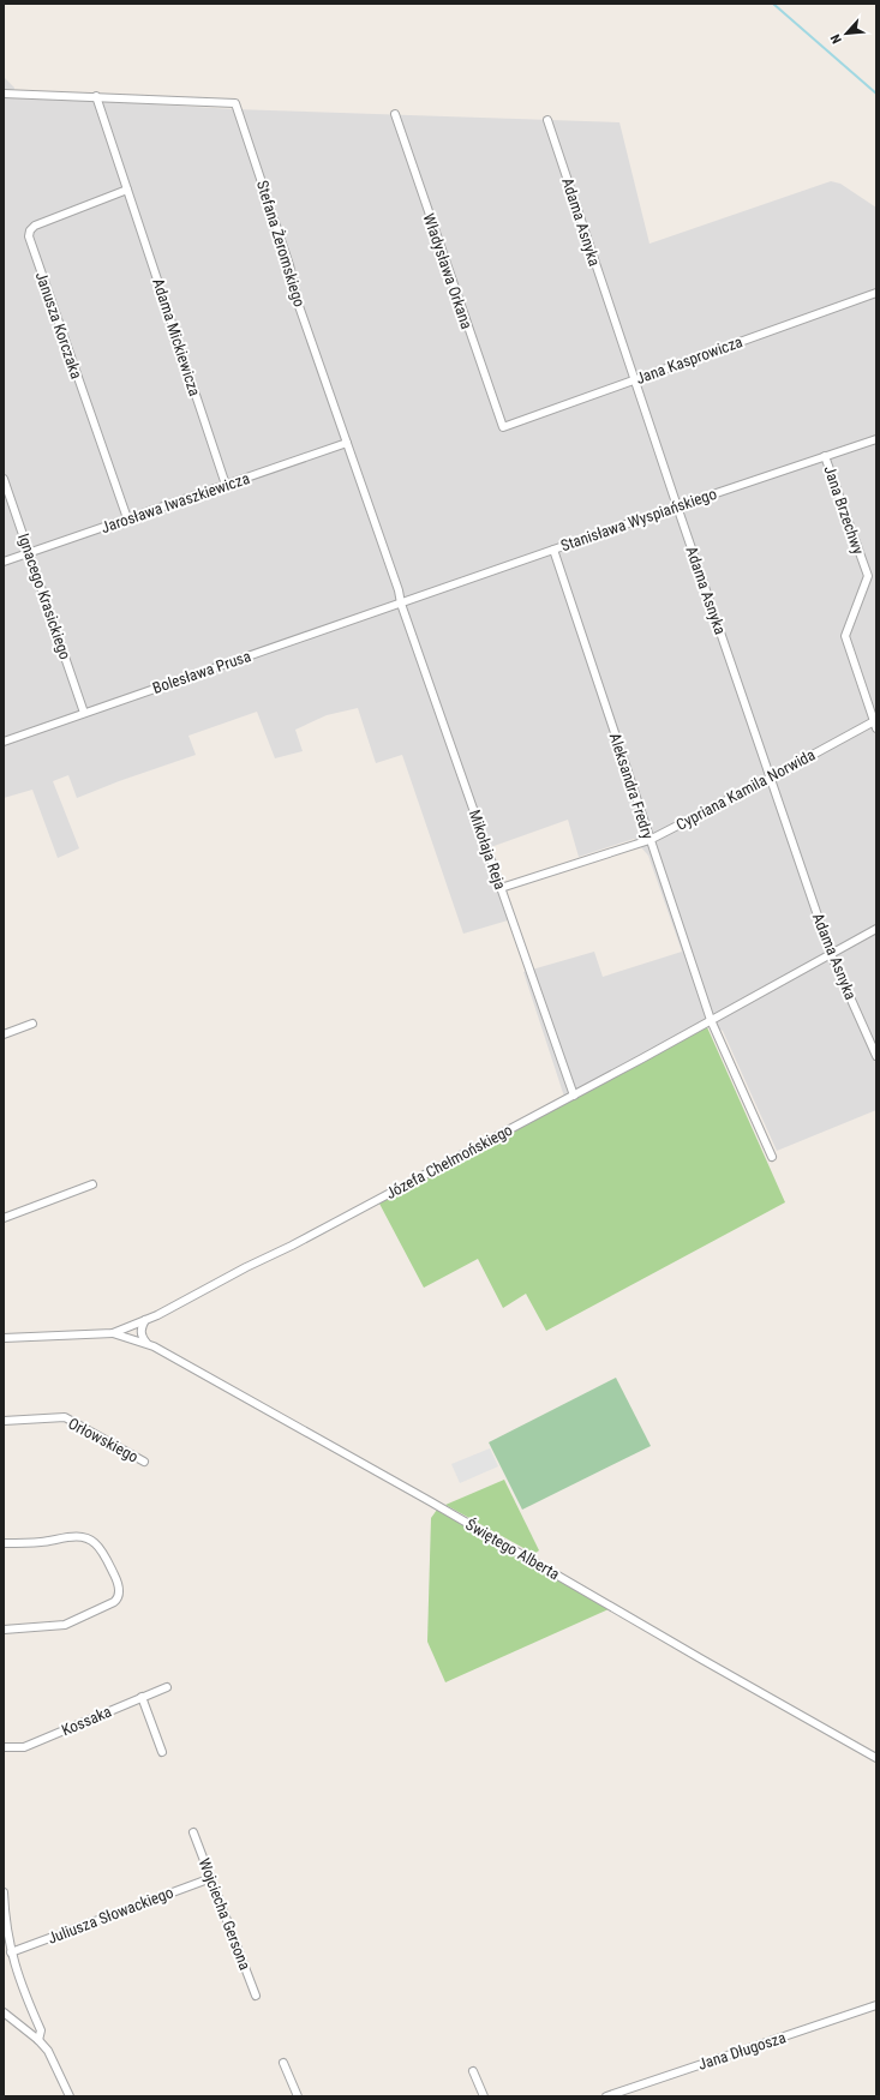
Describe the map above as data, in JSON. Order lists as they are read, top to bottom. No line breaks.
{"streets":{"street":["Adama Asnyka","Stefana Żeromskiego","Władysława Orkana","Janusza Korczaka","Adama Mickiewicza","Jana Kasprowicza","Jarosława Iwaszkiewicza","Jana Brzechwy","Stanisława Wyspiańskiego","Ignacego Krasickiego","Bolesława Prusa","Aleksandra Fredry","Cypriana Kamila Norwida","Mikołaja Reja","Józefa Chełmońskiego","Orłowskiego","Świętego Alberta","Kossaka","Wojciecha Gersona","Juliusza Słowackiego","Jana Długosza"]},"crossings":[["Adama Asnyka","Jana Kasprowicza"],["Adama Asnyka","Stanisława Wyspiańskiego"],["Adama Asnyka","Cypriana Kamila Norwida"],["Adama Asnyka","Józefa Chełmońskiego"],["Stefana Żeromskiego","Adama Mickiewicza"],["Stefana Żeromskiego","Jarosława Iwaszkiewicza"],["Stefana Żeromskiego","Stanisława Wyspiańskiego"],["Stefana Żeromskiego","Bolesława Prusa"],["Stefana Żeromskiego","Mikołaja Reja"],["Władysława Orkana","Jana Kasprowicza"],["Janusza Korczaka","Adama Mickiewicza"],["Janusza Korczaka","Jarosława Iwaszkiewicza"],["Adama Mickiewicza","Jarosława Iwaszkiewicza"],["Jarosława Iwaszkiewicza","Ignacego Krasickiego"],["Jana Brzechwy","Stanisława Wyspiańskiego"],["Jana Brzechwy","Cypriana Kamila Norwida"],["Stanisława Wyspiańskiego","Bolesława Prusa"],["Stanisława Wyspiańskiego","Aleksandra Fredry"],["Stanisława Wyspiańskiego","Mikołaja Reja"],["Ignacego Krasickiego","Bolesława Prusa"],["Bolesława Prusa","Mikołaja Reja"],["Aleksandra Fredry","Cypriana Kamila Norwida"],["Aleksandra Fredry","Józefa Chełmońskiego"],["Cypriana Kamila Norwida","Mikołaja Reja"],["Mikołaja Reja","Józefa Chełmońskiego"],["Józefa Chełmońskiego","Świętego Alberta"],["Wojciecha Gersona","Juliusza Słowackiego"]],"north":"bottom left"}
